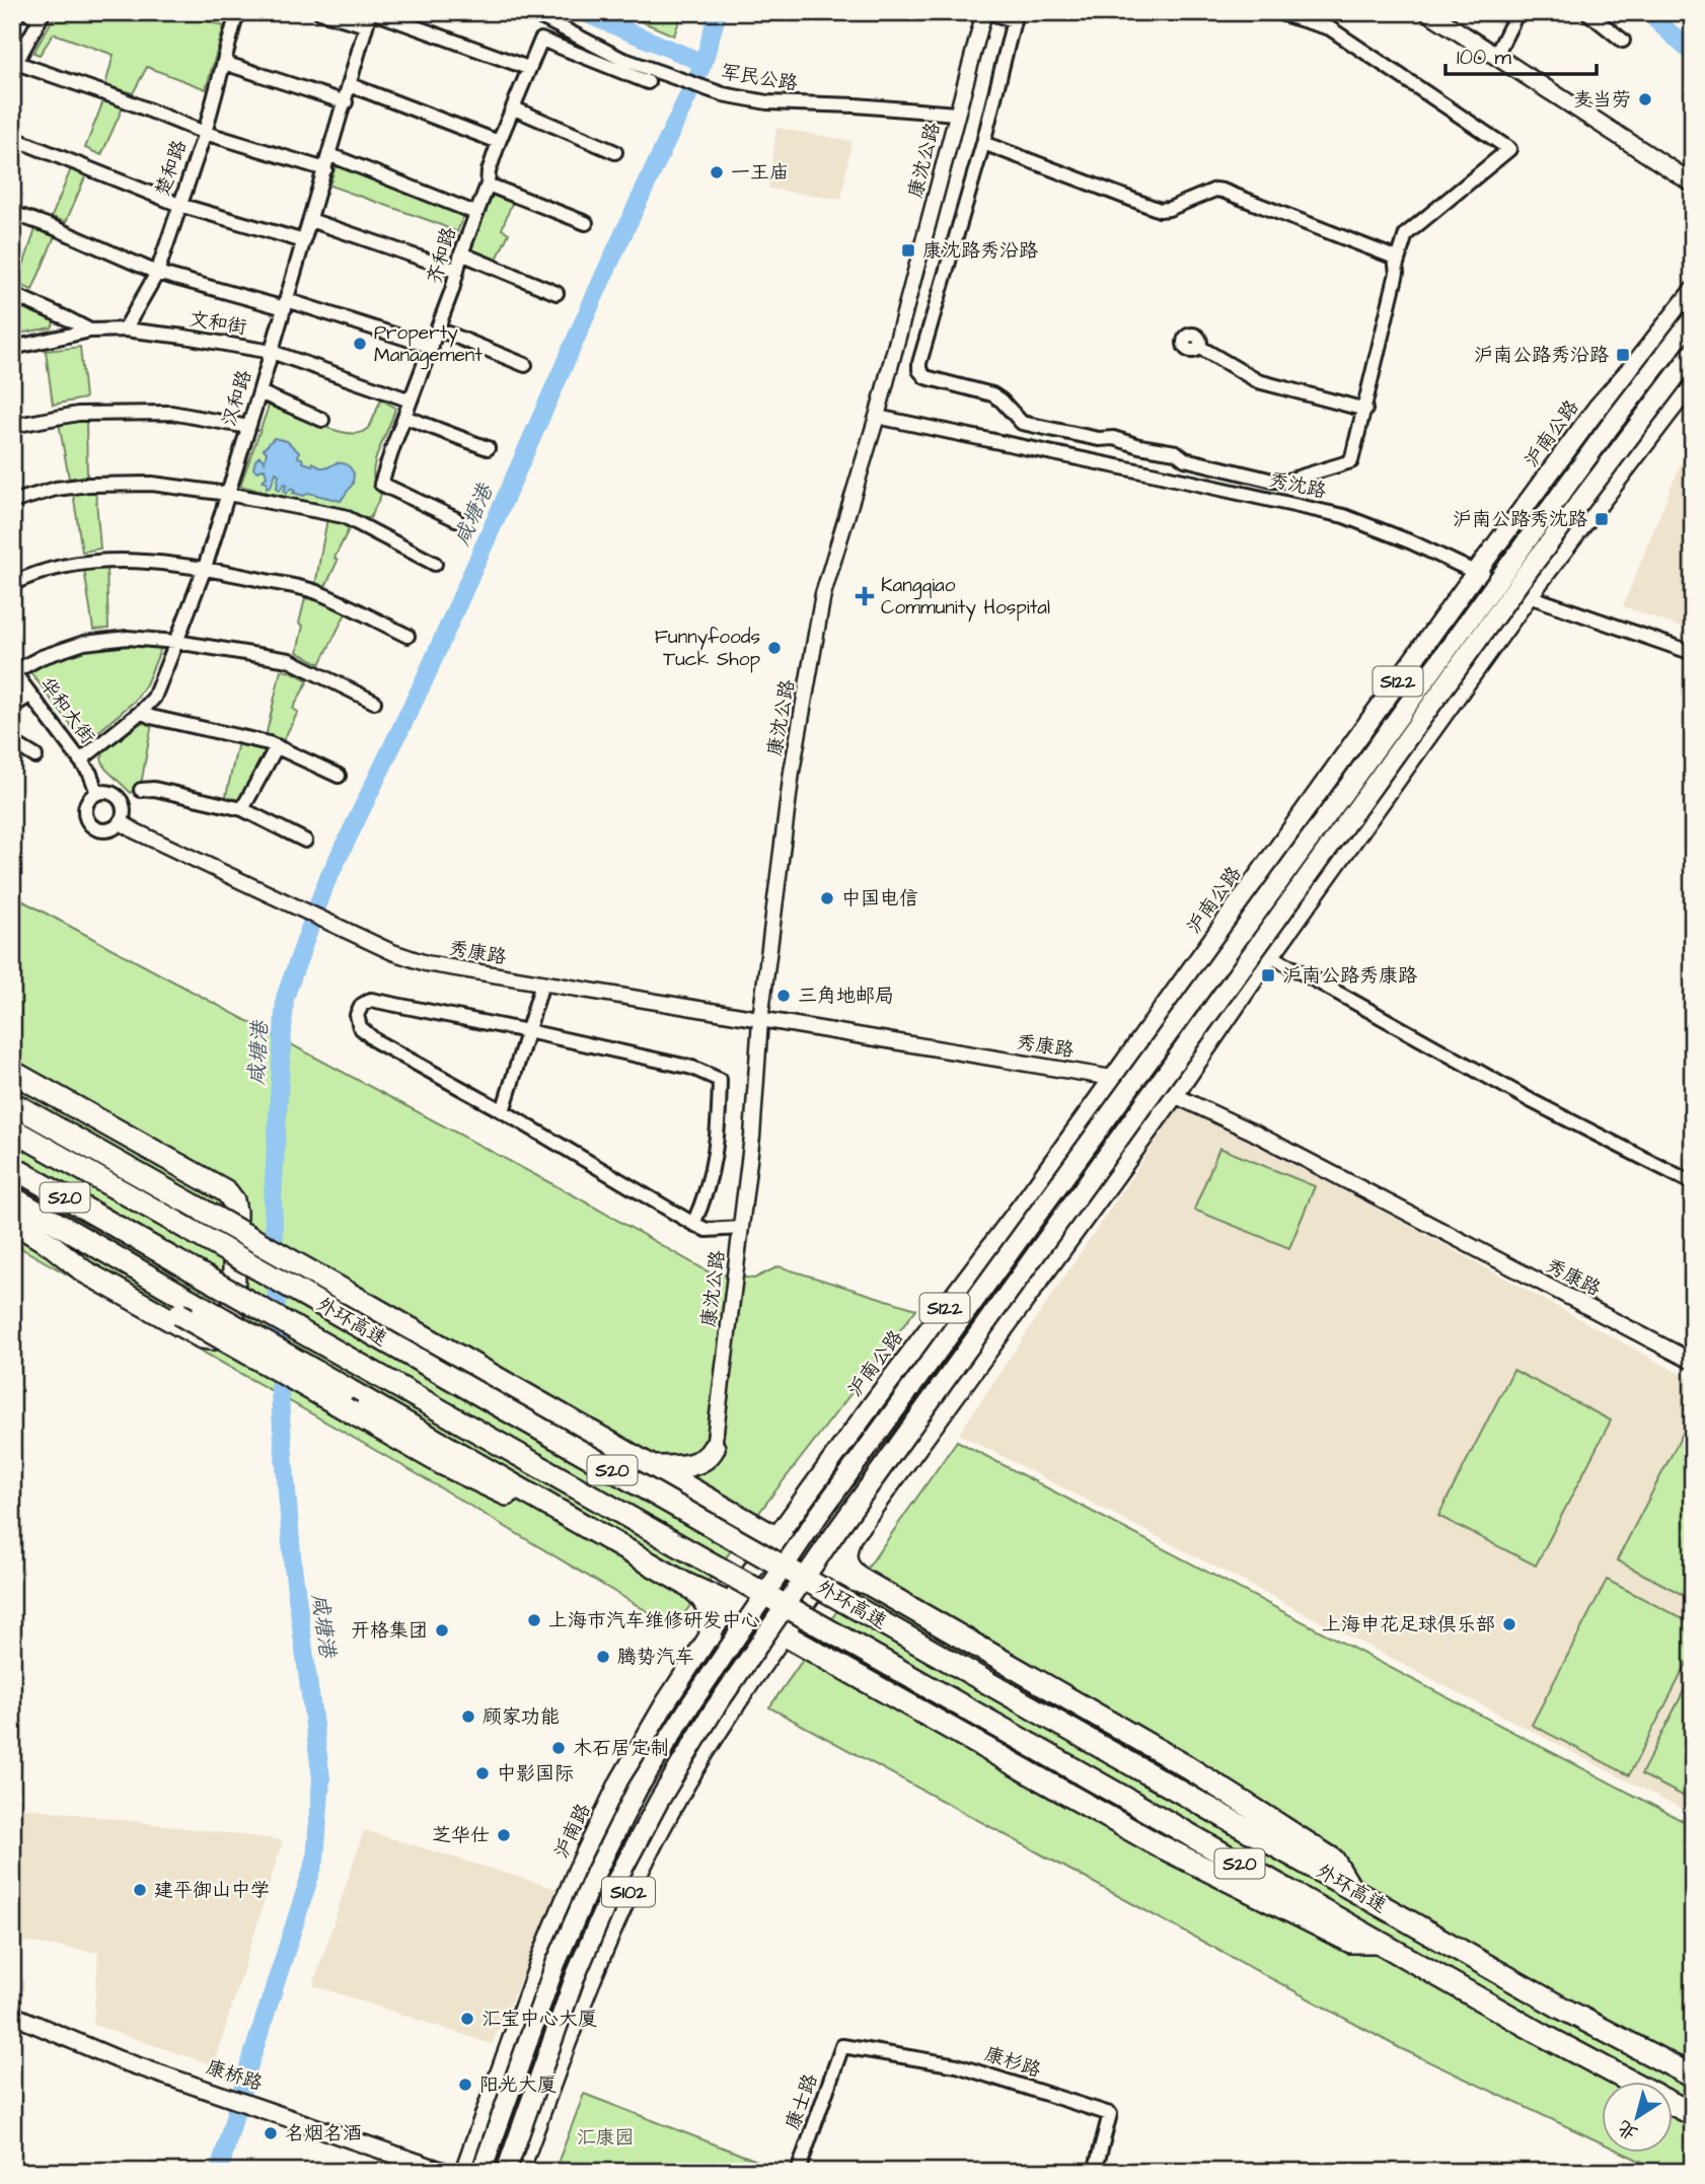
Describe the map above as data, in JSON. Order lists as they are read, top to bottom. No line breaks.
{"streets":{"highway":["S20","外环高速"],"main road":["沪南公路","S122","沪南路","S102","康桥路"],"street":["军民公路","康沈公路","楚和路","齐和路","文和街","汉和路","秀沈路","华和大街","秀康路","康杉路","康士路"]},"crossings":[["军民公路","康沈公路"],["康沈公路","秀沈路"],["康沈公路","秀康路"],["楚和路","文和街"],["齐和路","文和街"],["文和街","汉和路"],["汉和路","华和大街"],["沪南公路","秀沈路"],["沪南公路","秀康路"],["沪南公路","沪南路"],["秀沈路","S122"],["S122","秀康路"],["S122","S102"],["华和大街","秀康路"],["康杉路","康士路"]],"water":["咸塘港"],"parks":["汇康园"],"places":{"other":["麦当劳","一王庙","Property Management","Funnyfoods Tuck Shop","中国电信","三角地邮局","上海市汽车维修研发中心","上海申花足球俱乐部","开格集团","腾势汽车","顾家功能","木石居定制","中影国际","芝华仕","建平御山中学","汇宝中心大厦","阳光大厦","名烟名酒"],"transit":["康沈路秀沿路","沪南公路秀沿路","沪南公路秀沈路","沪南公路秀康路"],"health":["Kangqiao Community Hospital"]},"scale_bar":"100 m","north":"bottom left"}
